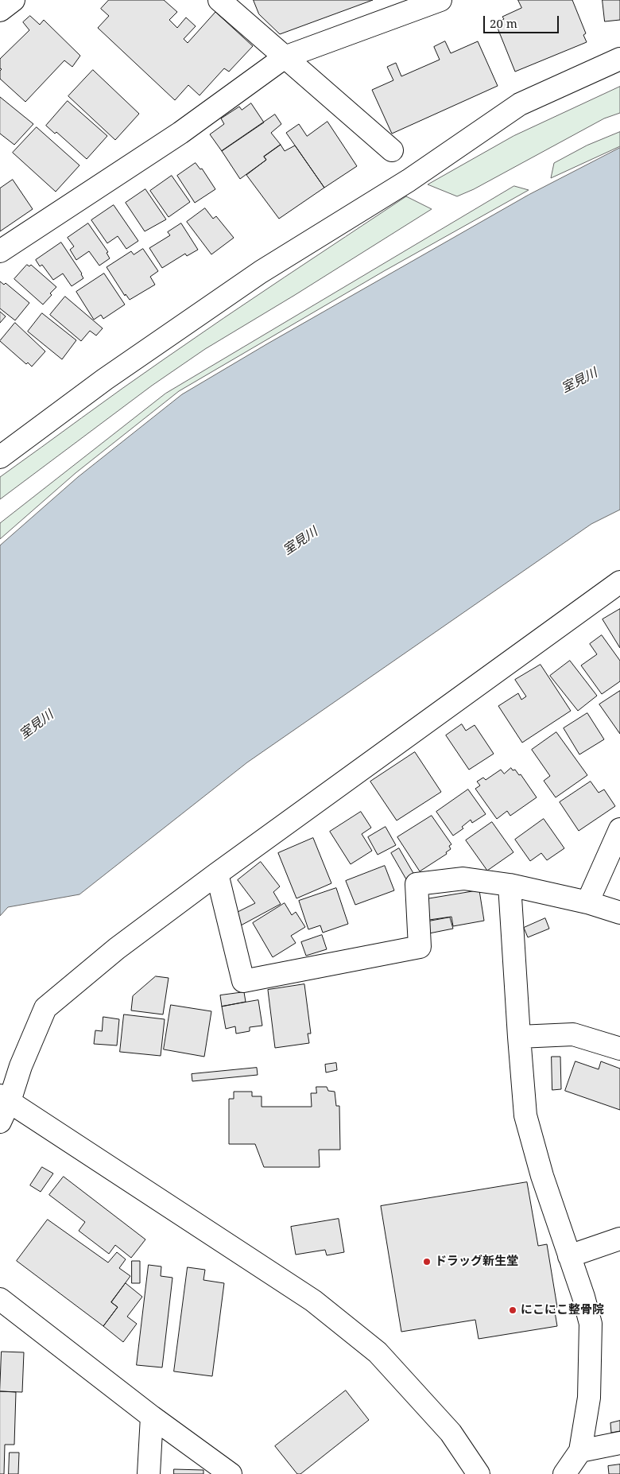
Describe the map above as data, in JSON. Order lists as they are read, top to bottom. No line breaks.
{"water":["室見川"],"places":["ドラッグ新生堂","にこにこ整骨院"],"scale_bar":"20 m"}
